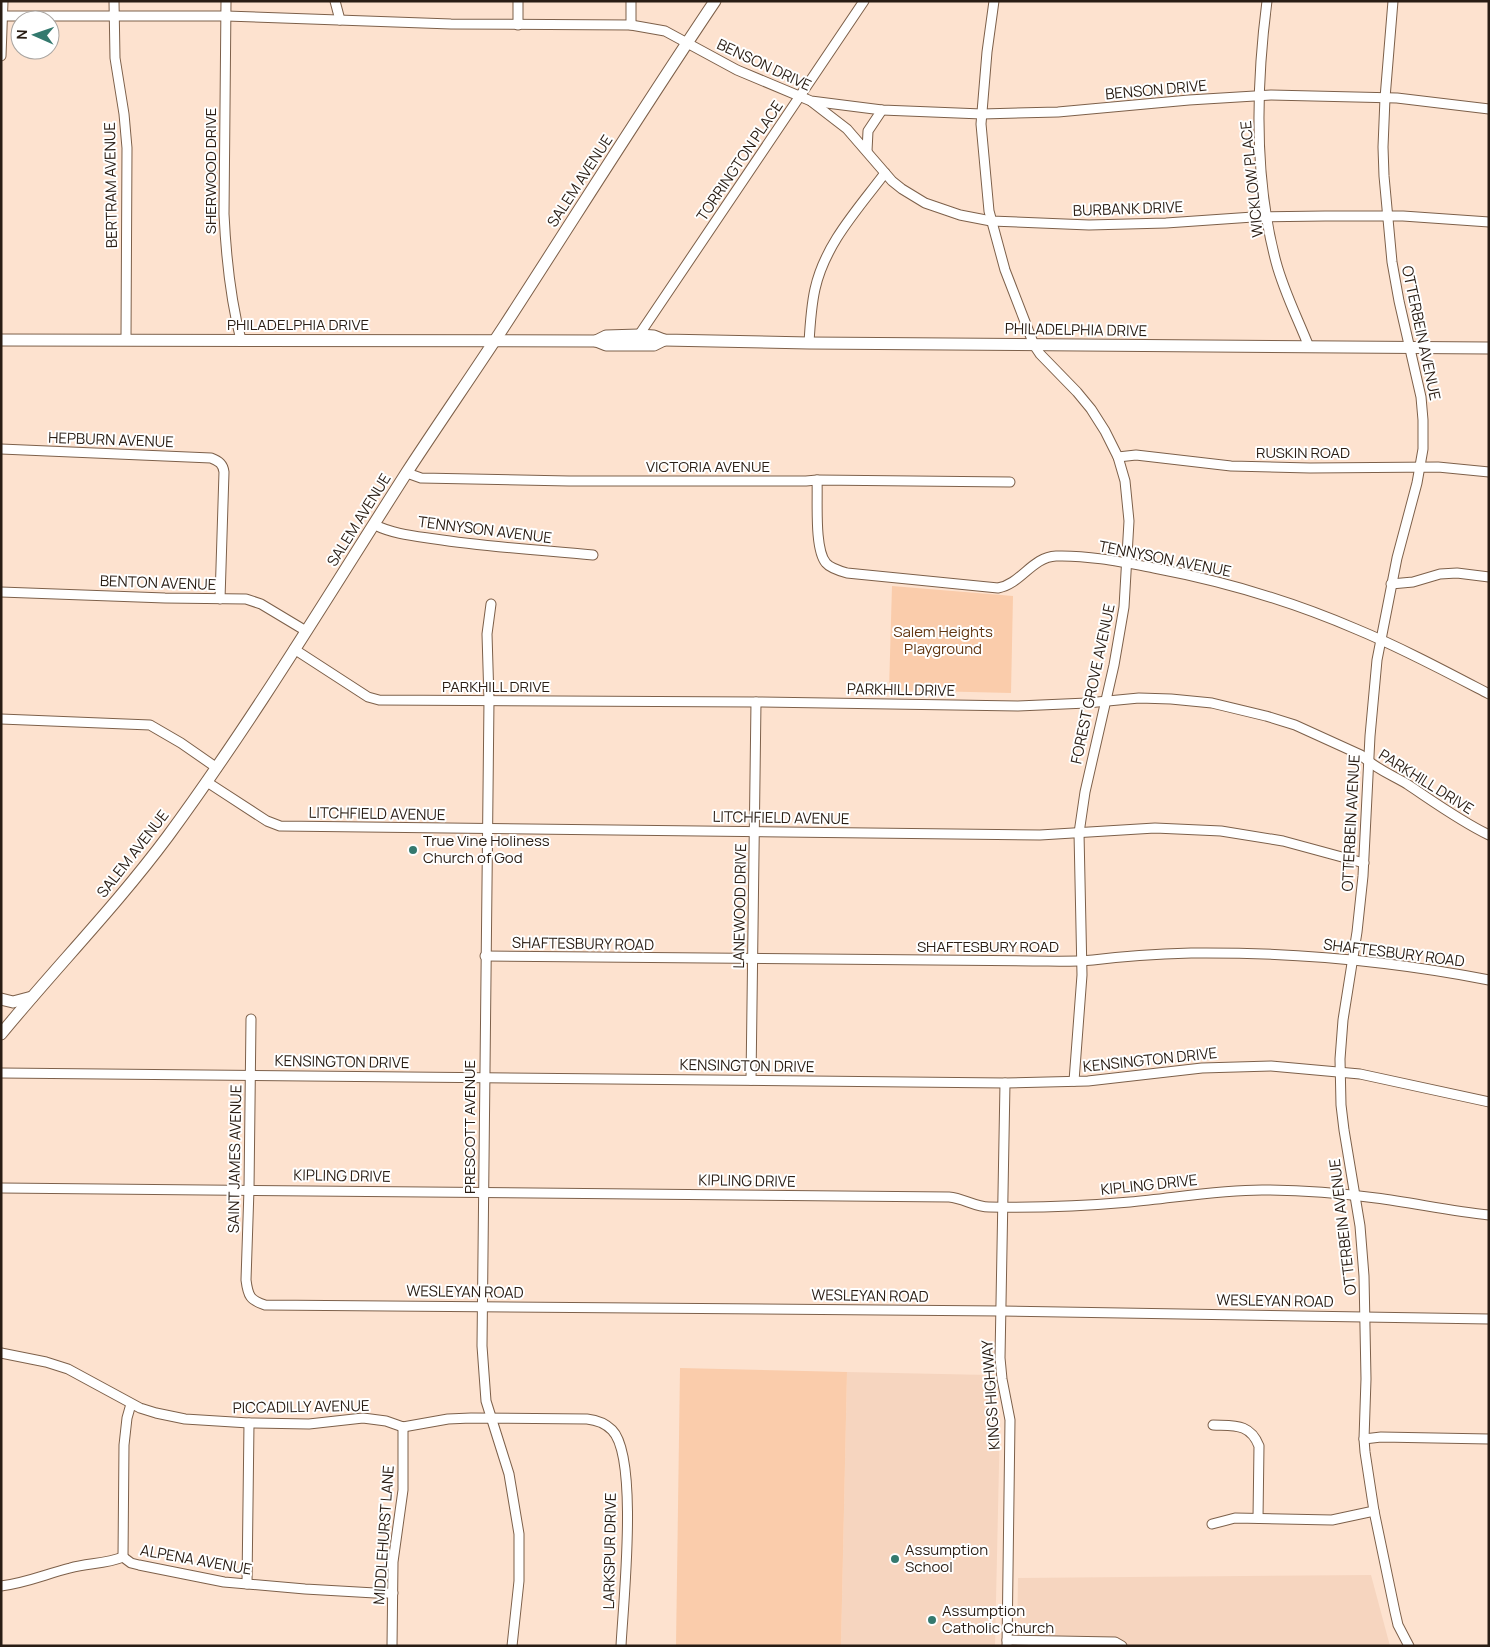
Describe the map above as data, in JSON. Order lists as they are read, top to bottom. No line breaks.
{"streets":{"main road":["SALEM AVENUE","PHILADELPHIA DRIVE"],"street":["BENSON DRIVE","TORRINGTON PLACE","SHERWOOD DRIVE","WICKLOW PLACE","BERTRAM AVENUE","BURBANK DRIVE","OTTERBEIN AVENUE","HEPBURN AVENUE","RUSKIN ROAD","VICTORIA AVENUE","TENNYSON AVENUE","BENTON AVENUE","FOREST GROVE AVENUE","PARKHILL DRIVE","LITCHFIELD AVENUE","LANEWOOD DRIVE","SHAFTESBURY ROAD","KENSINGTON DRIVE","PRESCOTT AVENUE","SAINT JAMES AVENUE","KIPLING DRIVE","WESLEYAN ROAD","KINGS HIGHWAY","PICCADILLY AVENUE","MIDDLEHURST LANE","LARKSPUR DRIVE","ALPENA AVENUE"]},"crossings":[["BENSON DRIVE","TORRINGTON PLACE"],["BENSON DRIVE","SHERWOOD DRIVE"],["BENSON DRIVE","WICKLOW PLACE"],["BENSON DRIVE","SALEM AVENUE"],["BENSON DRIVE","BERTRAM AVENUE"],["BENSON DRIVE","BURBANK DRIVE"],["BENSON DRIVE","OTTERBEIN AVENUE"],["BENSON DRIVE","FOREST GROVE AVENUE"],["TORRINGTON PLACE","PHILADELPHIA DRIVE"],["SHERWOOD DRIVE","PHILADELPHIA DRIVE"],["WICKLOW PLACE","BURBANK DRIVE"],["WICKLOW PLACE","PHILADELPHIA DRIVE"],["SALEM AVENUE","PHILADELPHIA DRIVE"],["SALEM AVENUE","VICTORIA AVENUE"],["SALEM AVENUE","TENNYSON AVENUE"],["SALEM AVENUE","BENTON AVENUE"],["SALEM AVENUE","PARKHILL DRIVE"],["SALEM AVENUE","LITCHFIELD AVENUE"],["BERTRAM AVENUE","PHILADELPHIA DRIVE"],["BURBANK DRIVE","OTTERBEIN AVENUE"],["BURBANK DRIVE","FOREST GROVE AVENUE"],["PHILADELPHIA DRIVE","OTTERBEIN AVENUE"],["PHILADELPHIA DRIVE","FOREST GROVE AVENUE"],["OTTERBEIN AVENUE","RUSKIN ROAD"],["OTTERBEIN AVENUE","TENNYSON AVENUE"],["OTTERBEIN AVENUE","PARKHILL DRIVE"],["OTTERBEIN AVENUE","LITCHFIELD AVENUE"],["OTTERBEIN AVENUE","SHAFTESBURY ROAD"],["OTTERBEIN AVENUE","KENSINGTON DRIVE"],["OTTERBEIN AVENUE","KIPLING DRIVE"],["OTTERBEIN AVENUE","WESLEYAN ROAD"],["HEPBURN AVENUE","BENTON AVENUE"],["RUSKIN ROAD","FOREST GROVE AVENUE"],["VICTORIA AVENUE","TENNYSON AVENUE"],["TENNYSON AVENUE","FOREST GROVE AVENUE"],["FOREST GROVE AVENUE","PARKHILL DRIVE"],["FOREST GROVE AVENUE","LITCHFIELD AVENUE"],["FOREST GROVE AVENUE","SHAFTESBURY ROAD"],["FOREST GROVE AVENUE","KENSINGTON DRIVE"],["PARKHILL DRIVE","LANEWOOD DRIVE"],["PARKHILL DRIVE","PRESCOTT AVENUE"],["LITCHFIELD AVENUE","LANEWOOD DRIVE"],["LITCHFIELD AVENUE","PRESCOTT AVENUE"],["LANEWOOD DRIVE","SHAFTESBURY ROAD"],["LANEWOOD DRIVE","KENSINGTON DRIVE"],["SHAFTESBURY ROAD","PRESCOTT AVENUE"],["KENSINGTON DRIVE","PRESCOTT AVENUE"],["KENSINGTON DRIVE","SAINT JAMES AVENUE"],["KENSINGTON DRIVE","KINGS HIGHWAY"],["PRESCOTT AVENUE","KIPLING DRIVE"],["PRESCOTT AVENUE","WESLEYAN ROAD"],["PRESCOTT AVENUE","PICCADILLY AVENUE"],["SAINT JAMES AVENUE","KIPLING DRIVE"],["SAINT JAMES AVENUE","WESLEYAN ROAD"],["KIPLING DRIVE","KINGS HIGHWAY"],["WESLEYAN ROAD","KINGS HIGHWAY"],["PICCADILLY AVENUE","MIDDLEHURST LANE"],["PICCADILLY AVENUE","LARKSPUR DRIVE"],["MIDDLEHURST LANE","ALPENA AVENUE"]],"parks":["Salem Heights Playground"],"places":["True Vine Holiness Church of God","Assumption School","Assumption Catholic Church"],"north":"left"}
